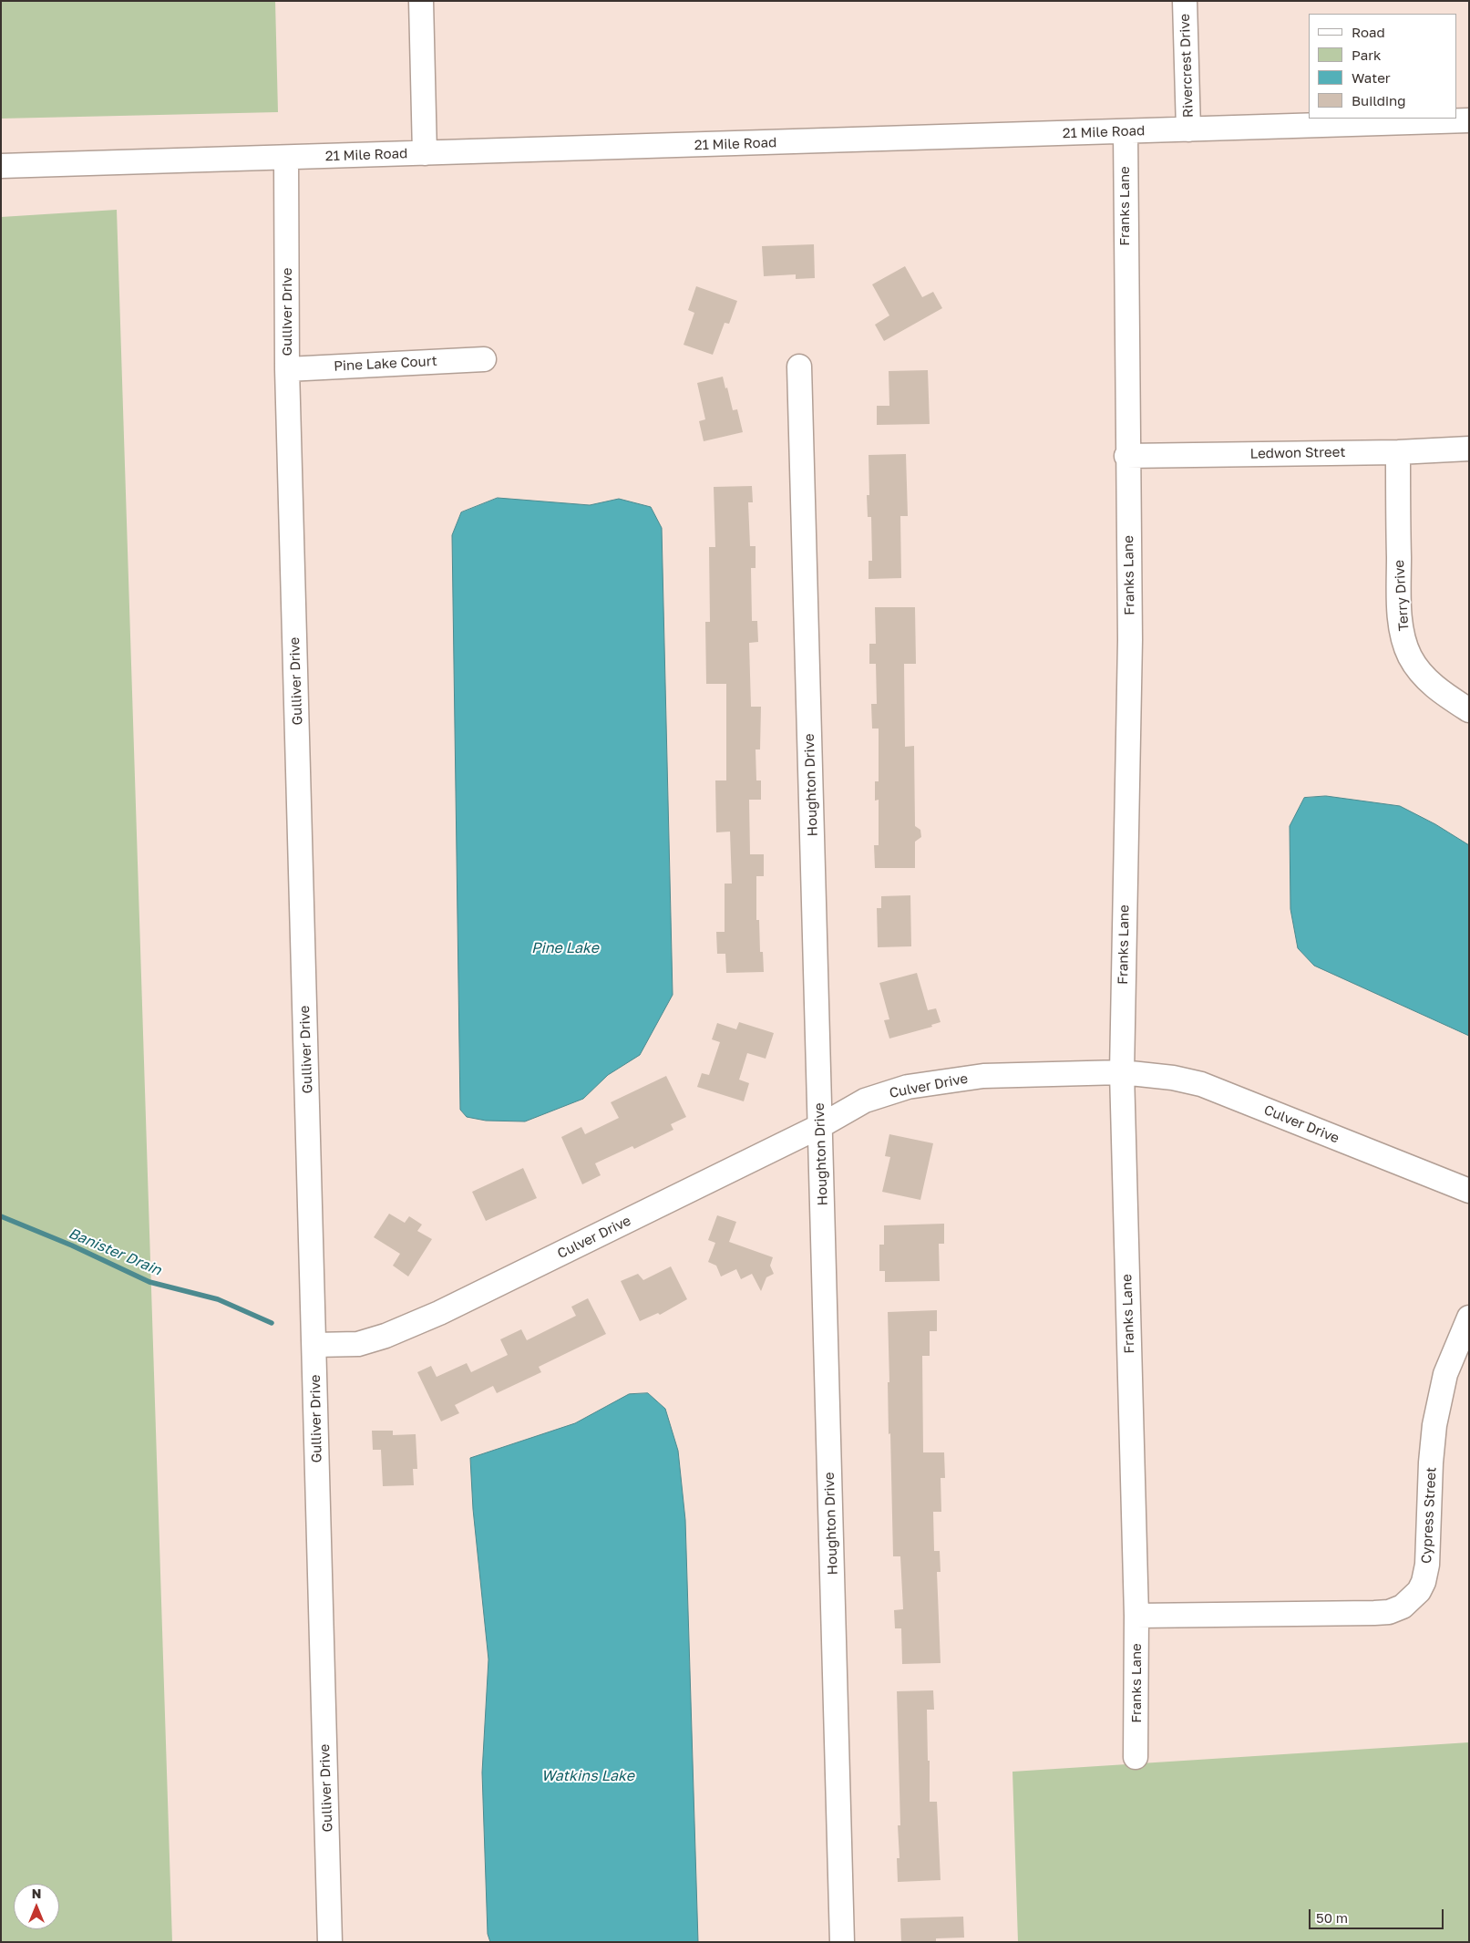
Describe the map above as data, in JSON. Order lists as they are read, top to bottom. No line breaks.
{"streets":{"street":["Rivercrest Drive","21 Mile Road","Franks Lane","Gulliver Drive","Pine Lake Court","Ledwon Street","Terry Drive","Houghton Drive","Culver Drive","Cypress Street"]},"crossings":[["Rivercrest Drive","21 Mile Road"],["21 Mile Road","Franks Lane"],["21 Mile Road","Gulliver Drive"],["Franks Lane","Ledwon Street"],["Franks Lane","Culver Drive"],["Franks Lane","Cypress Street"],["Gulliver Drive","Pine Lake Court"],["Gulliver Drive","Culver Drive"],["Ledwon Street","Terry Drive"],["Houghton Drive","Culver Drive"]],"water":["Pine Lake","Banister Drain","Watkins Lake"],"legend":["Road","Park","Water","Building"],"scale_bar":"50 m","north":"top"}
